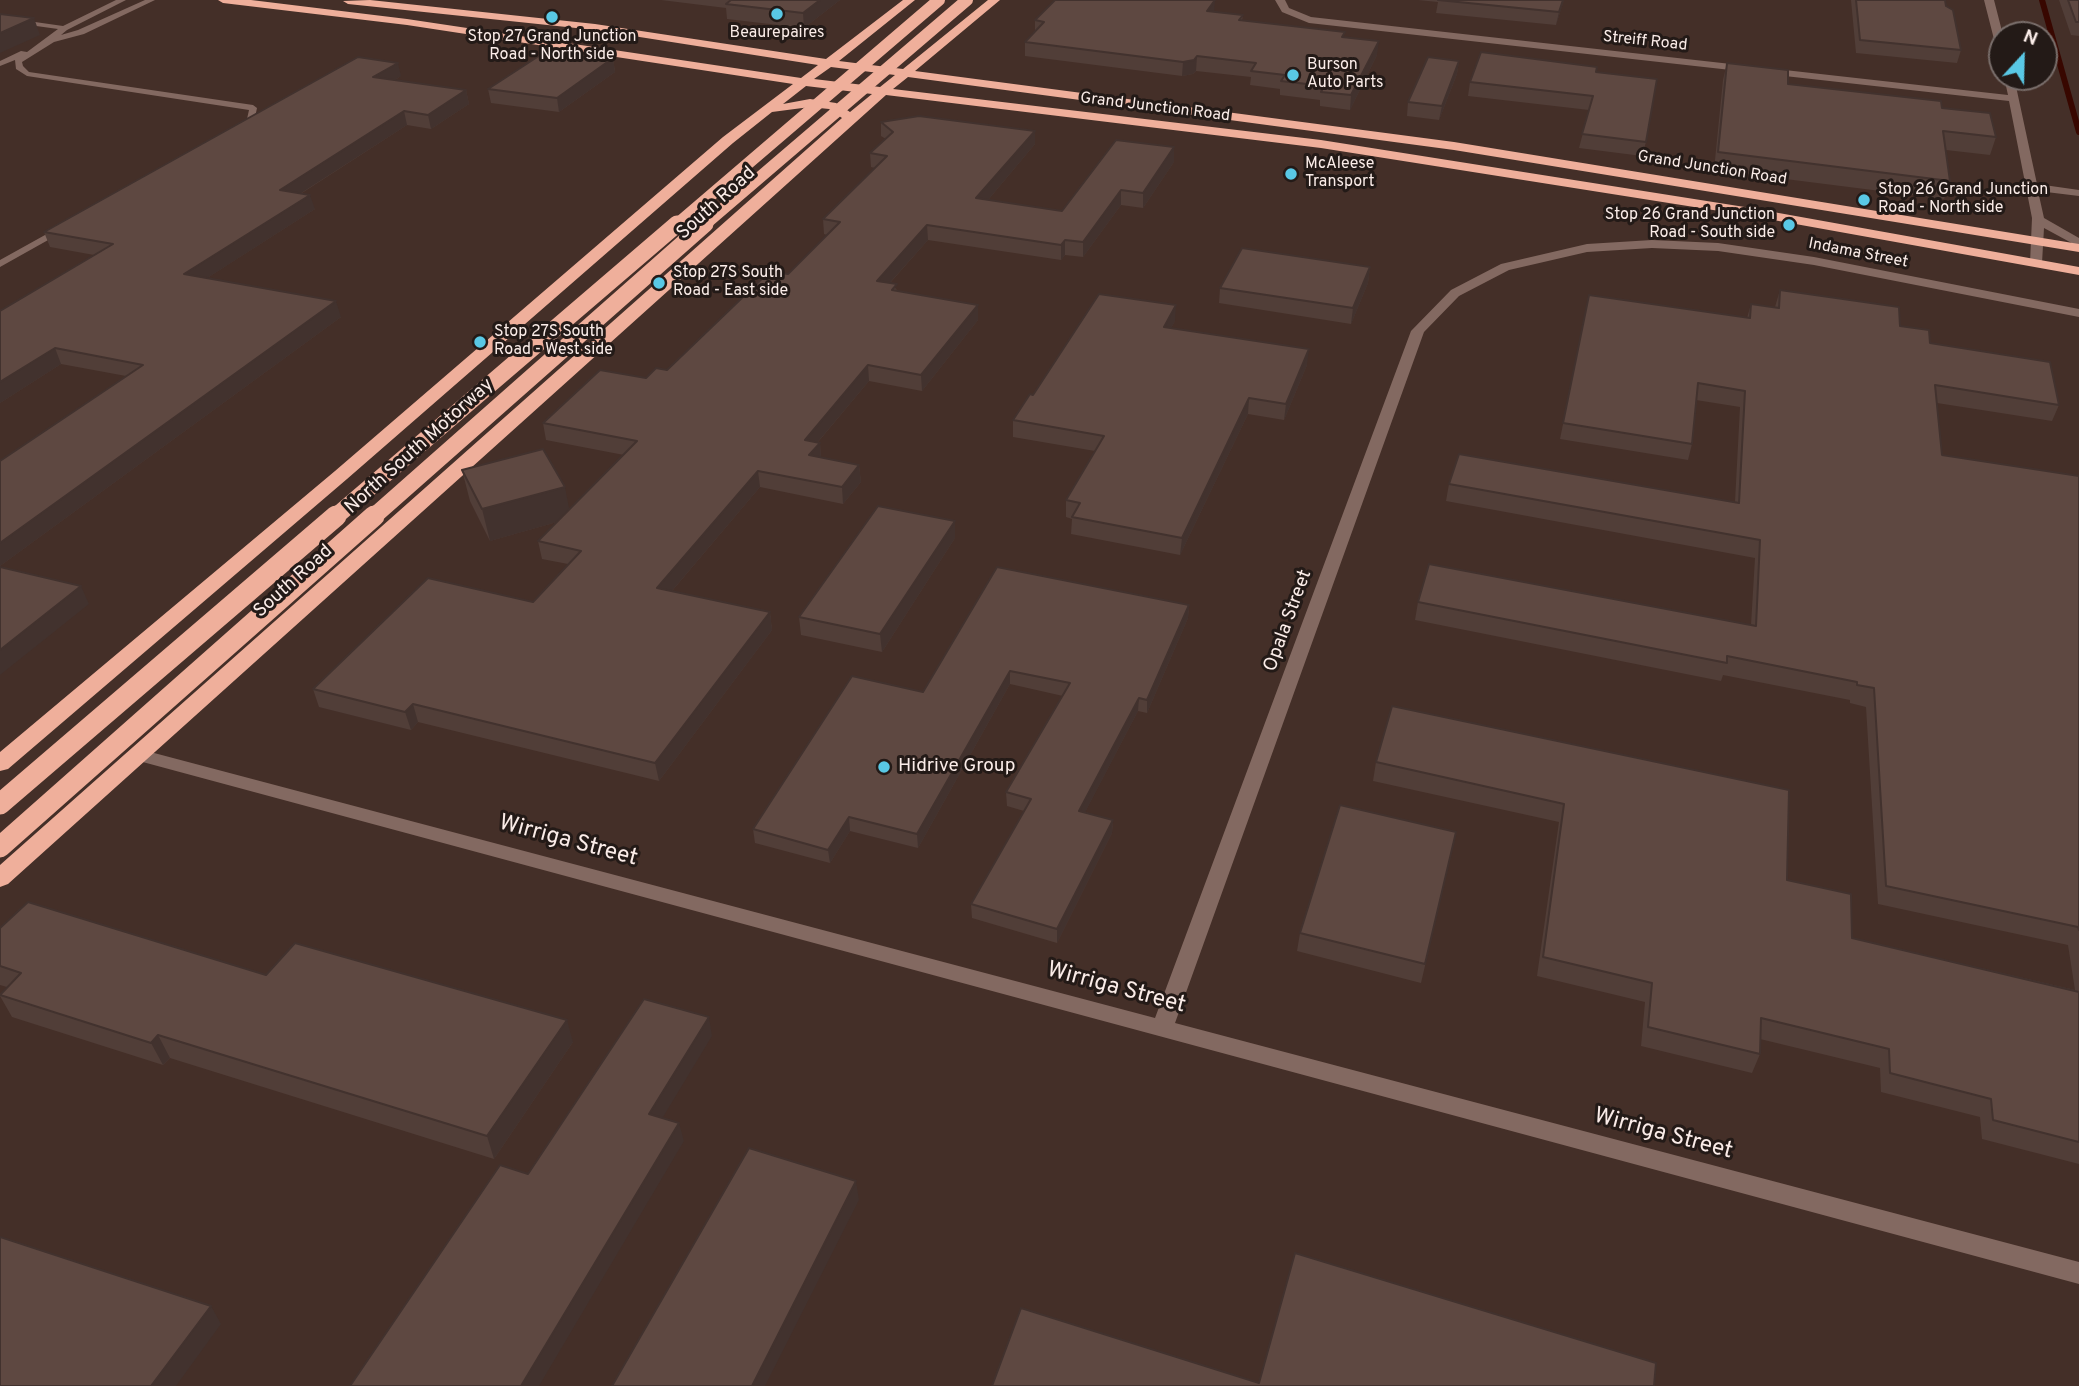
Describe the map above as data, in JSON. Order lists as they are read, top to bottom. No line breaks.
{"streets":{"highway":["Grand Junction Road","South Road","North South Motorway"],"street":["Streiff Road","Indama Street","Opala Street","Wirriga Street"]},"crossings":[["Grand Junction Road","South Road"],["South Road","Wirriga Street"],["Indama Street","Opala Street"],["Opala Street","Wirriga Street"]],"places":["Beaurepaires","Stop 27 Grand Junction Road - North side","Burson Auto Parts","McAleese Transport","Stop 26 Grand Junction Road - North side","Stop 26 Grand Junction Road - South side","Stop 27S South Road - East side","Stop 27S South Road - West side","Hidrive Group"],"north":"top"}
